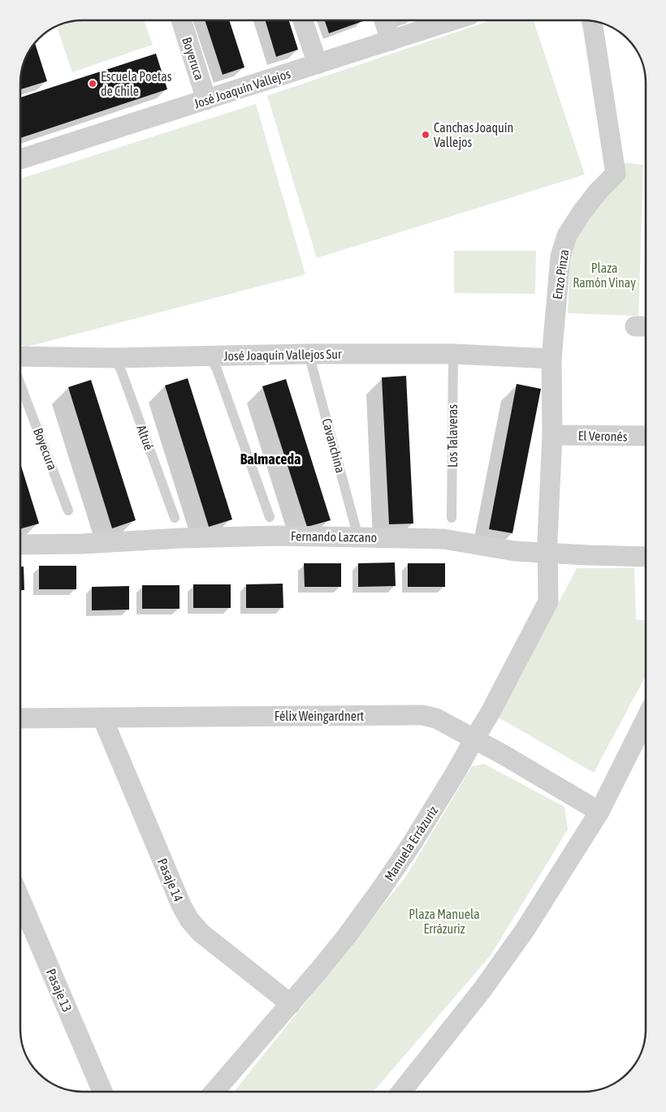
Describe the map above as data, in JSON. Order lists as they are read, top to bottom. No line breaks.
{"streets":{"street":["Boyeruca","José Joaquín Vallejos","Enzo Pinza","José Joaquín Vallejos Sur","El Veronés","Fernando Lazcano","Félix Weingardnert","Manuela Errázuriz","Pasaje 14","Pasaje 13"],"lane":["Los Talaveras","Altué","Cavanchina","Boyecura"]},"crossings":[["Boyeruca","José Joaquín Vallejos"],["Enzo Pinza","José Joaquín Vallejos Sur"],["Enzo Pinza","El Veronés"],["Enzo Pinza","Fernando Lazcano"],["Enzo Pinza","Manuela Errázuriz"],["José Joaquín Vallejos Sur","Los Talaveras"],["José Joaquín Vallejos Sur","Altué"],["José Joaquín Vallejos Sur","Cavanchina"],["Cavanchina","Fernando Lazcano"],["Fernando Lazcano","Manuela Errázuriz"],["Félix Weingardnert","Manuela Errázuriz"],["Félix Weingardnert","Pasaje 14"],["Manuela Errázuriz","Pasaje 14"]],"districts":["Balmaceda"],"parks":["Plaza Ramón Vinay","Plaza Manuela Errázuriz"],"places":["Escuela Poetas de Chile","Canchas Joaquín Vallejos"]}
